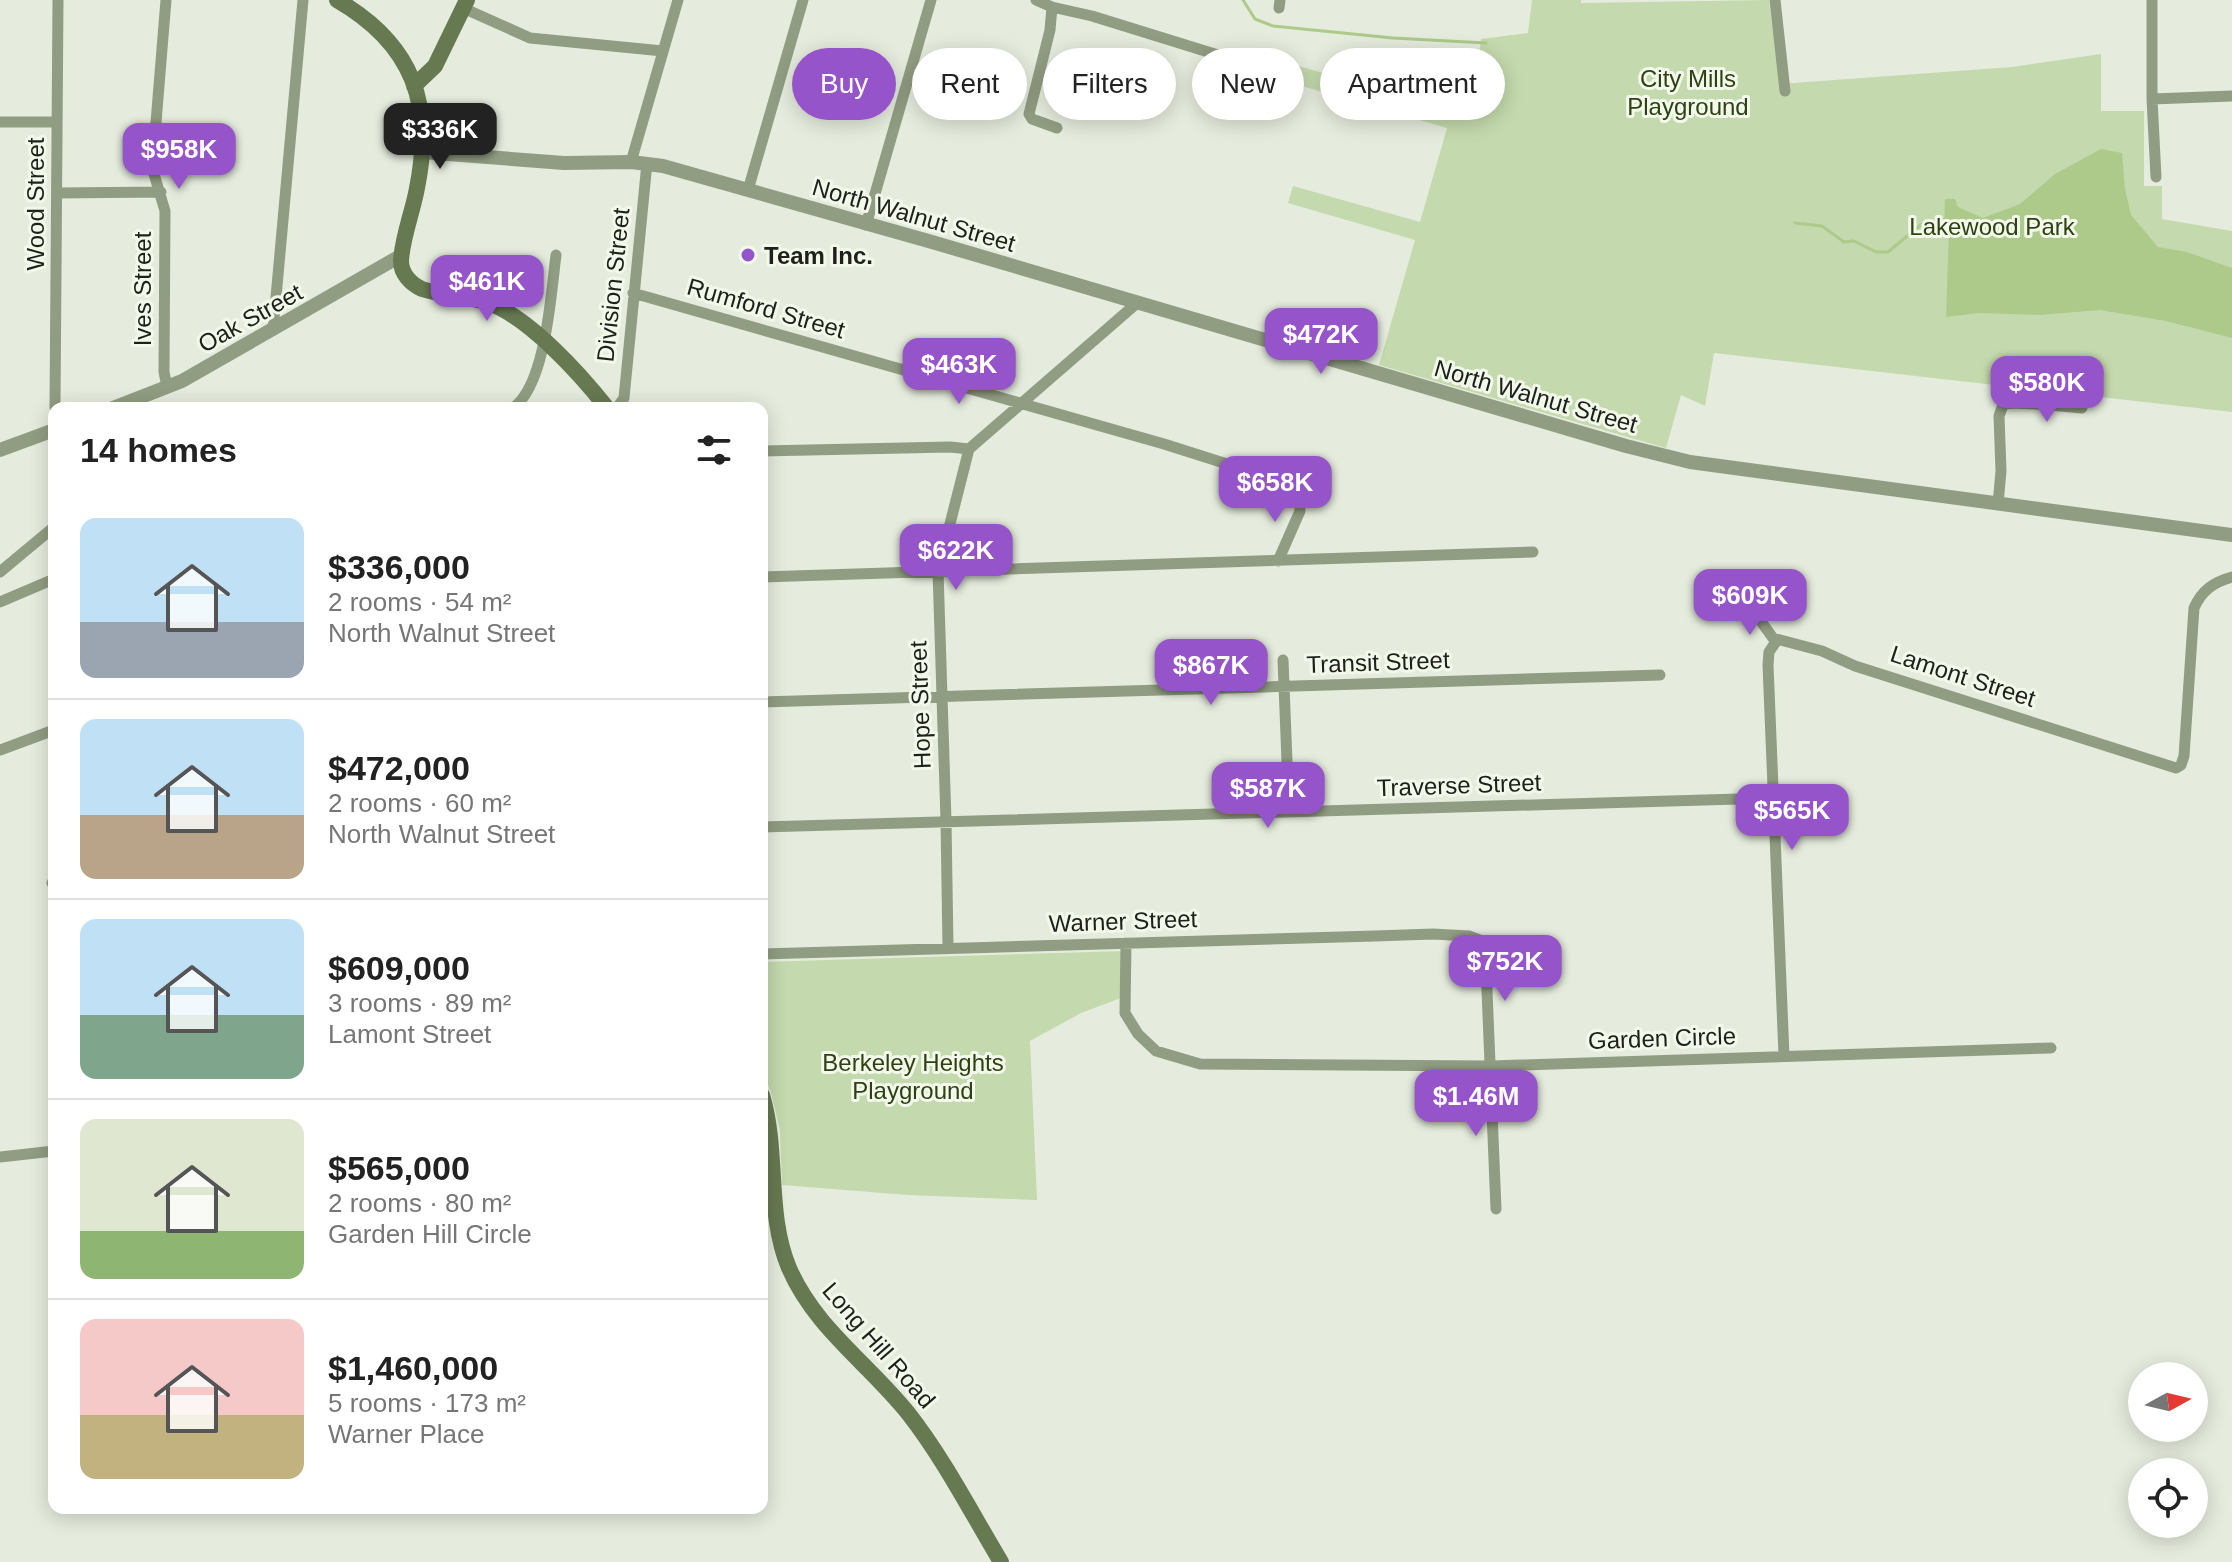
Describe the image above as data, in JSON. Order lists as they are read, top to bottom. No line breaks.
{"streets":{"main road":["Long Hill Road"],"street":["Wood Street","North Walnut Street","Division Street","Ives Street","Rumford Street","Oak Street","Transit Street","Lamont Street","Hope Street","Traverse Street","Warner Street","Garden Circle"]},"crossings":[["North Walnut Street","Division Street"],["Division Street","Rumford Street"],["Ives Street","Oak Street"],["Transit Street","Hope Street"],["Hope Street","Traverse Street"],["Hope Street","Warner Street"],["Warner Street","Garden Circle"]],"parks":["City Mills Playground","Lakewood Park","Berkeley Heights Playground"],"places":["Team Inc."],"north":"right","page":{"chip":["Buy","Rent","Filters","New","Apartment"],"price":["$336K","$958K","$461K","$472K","$463K","$580K","$658K","$622K","$609K","$867K","$587K","$565K","$752K","$1.46M"],"heading":"14 homes","list":[{"name":"$336,000","note":"2 rooms · 54 m² · North Walnut Street"},{"name":"$472,000","note":"2 rooms · 60 m² · North Walnut Street"},{"name":"$609,000","note":"3 rooms · 89 m² · Lamont Street"},{"name":"$565,000","note":"2 rooms · 80 m² · Garden Hill Circle"},{"name":"$1,460,000","note":"5 rooms · 173 m² · Warner Place"}]}}
